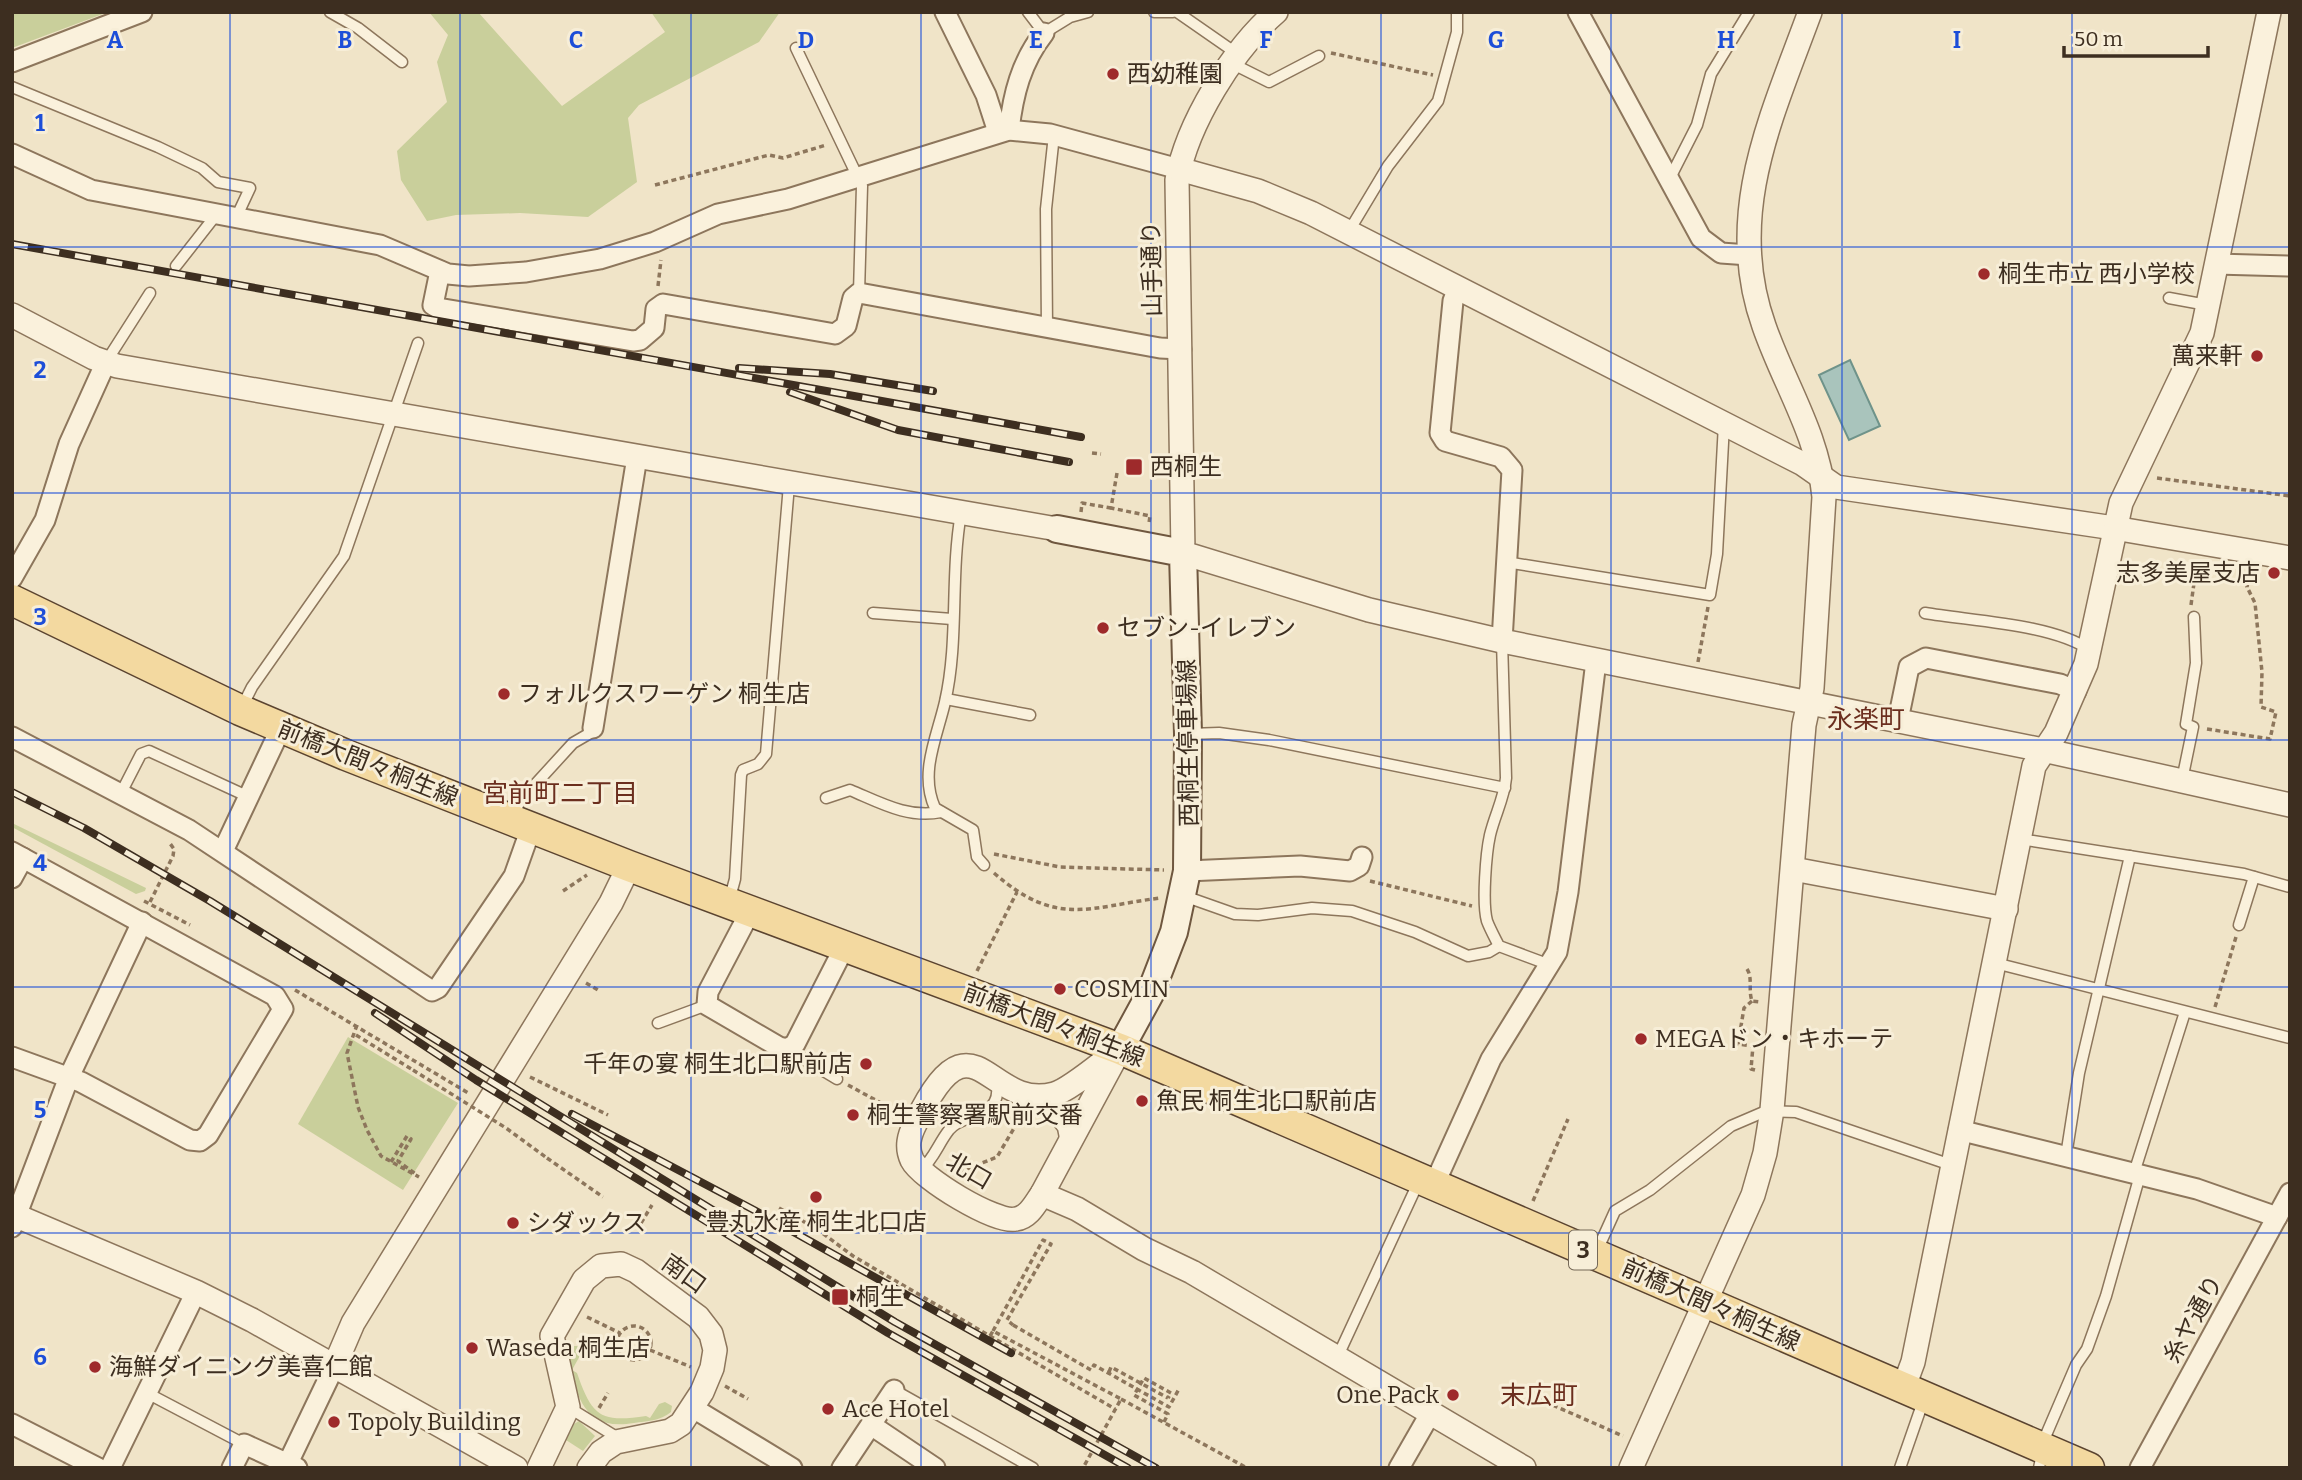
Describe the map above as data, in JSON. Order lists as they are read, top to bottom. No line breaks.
{"streets":{"main road":["西桐生停車場線","前橋大間々桐生線","3"],"street":["山手通り","北口","南口","糸ヤ通り"]},"crossings":[["山手通り","西桐生停車場線"],["西桐生停車場線","前橋大間々桐生線"],["西桐生停車場線","北口"],["前橋大間々桐生線","北口"]],"districts":["永楽町","宮前町二丁目","末広町"],"places":{"other":["西幼稚園","桐生市立 西小学校","萬来軒","志多美屋支店","セブン-イレブン","フォルクスワーゲン 桐生店","COSMIN","MEGAドン・キホーテ","千年の宴 桐生北口駅前店","魚民 桐生北口駅前店","桐生警察署駅前交番","豊丸水産 桐生北口店","シダックス","Waseda 桐生店","海鮮ダイニング美喜仁館","One Pack","Ace Hotel","Topoly Building"],"transit":["西桐生","桐生"]},"scale_bar":"50 m","grid":{"columns":["A","B","C","D","E","F","G","H","I"],"rows":["1","2","3","4","5","6"]}}
